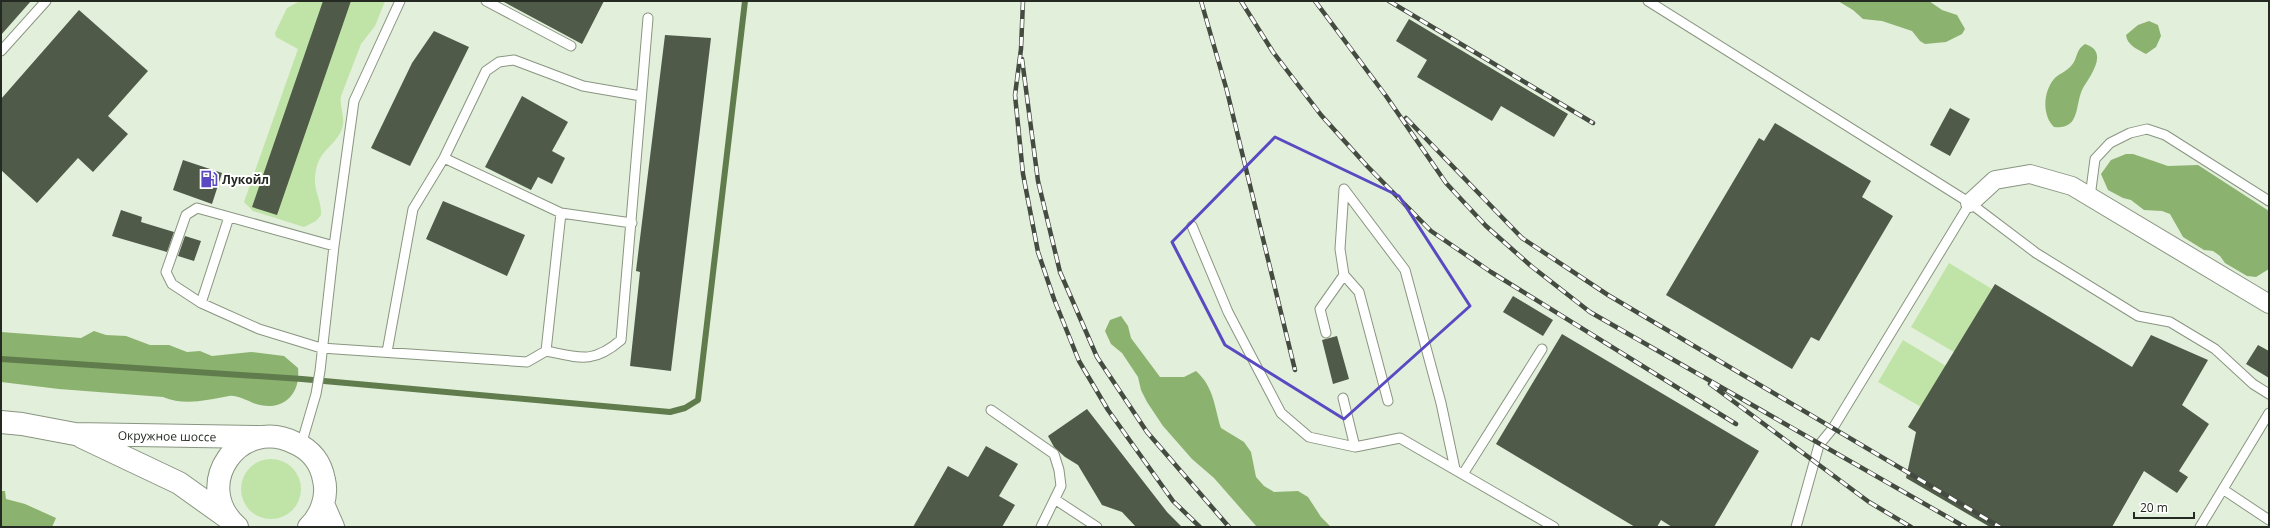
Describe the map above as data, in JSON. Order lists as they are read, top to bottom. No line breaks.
{"streets":{"main road":["Окружное шоссе"]},"places":{"fuel station":["Лукойл"]},"scale_bar":"20 m"}
